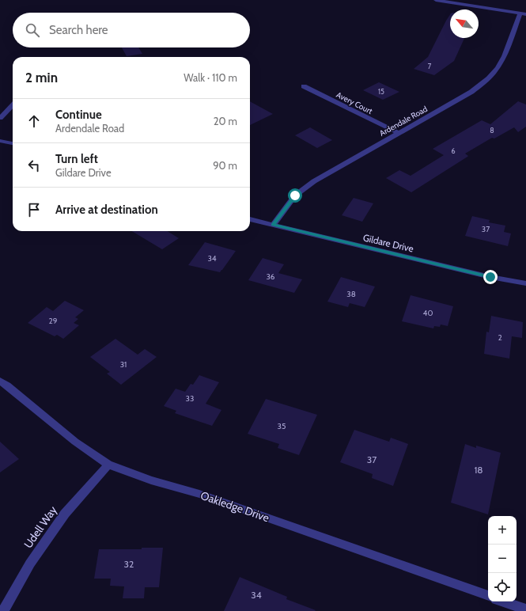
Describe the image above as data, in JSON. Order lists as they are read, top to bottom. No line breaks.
{"streets":{"street":["Avery Court","Ardendale Road","Gildare Drive","Oakledge Drive","Udell Way"]},"crossings":[["Avery Court","Ardendale Road"],["Ardendale Road","Gildare Drive"],["Oakledge Drive","Udell Way"]],"house_numbers":["7","15","8","6","37","34","36","38","40","29","2","31","33","35","37","18","32","34"],"north":"top left","page":{"search":"Search here","heading":["2 min","Walk · 110 m"],"list":[["Continue","Ardendale Road","20 m"],["Turn left","Gildare Drive","90 m"],"Arrive at destination"],"map_buttons":["+","−"]}}
